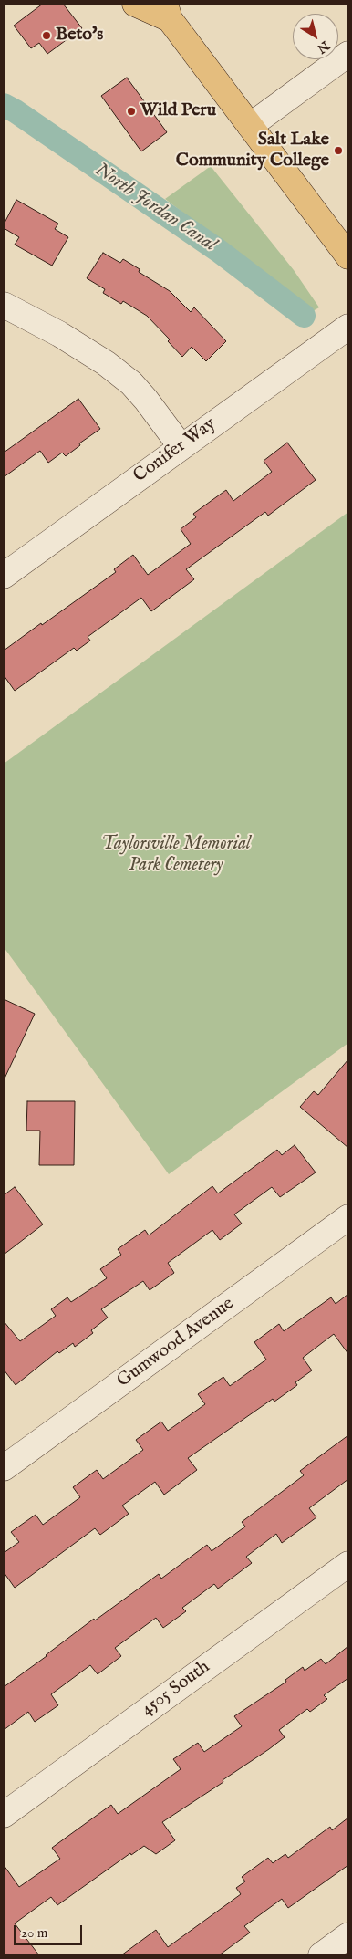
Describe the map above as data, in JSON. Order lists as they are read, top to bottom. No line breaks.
{"streets":{"street":["Conifer Way","Gumwood Avenue","4505 South"]},"water":["North Jordan Canal"],"parks":["Taylorsville Memorial Park Cemetery"],"places":["Beto's","Wild Peru","Salt Lake Community College"],"scale_bar":"20 m","north":"bottom right"}
